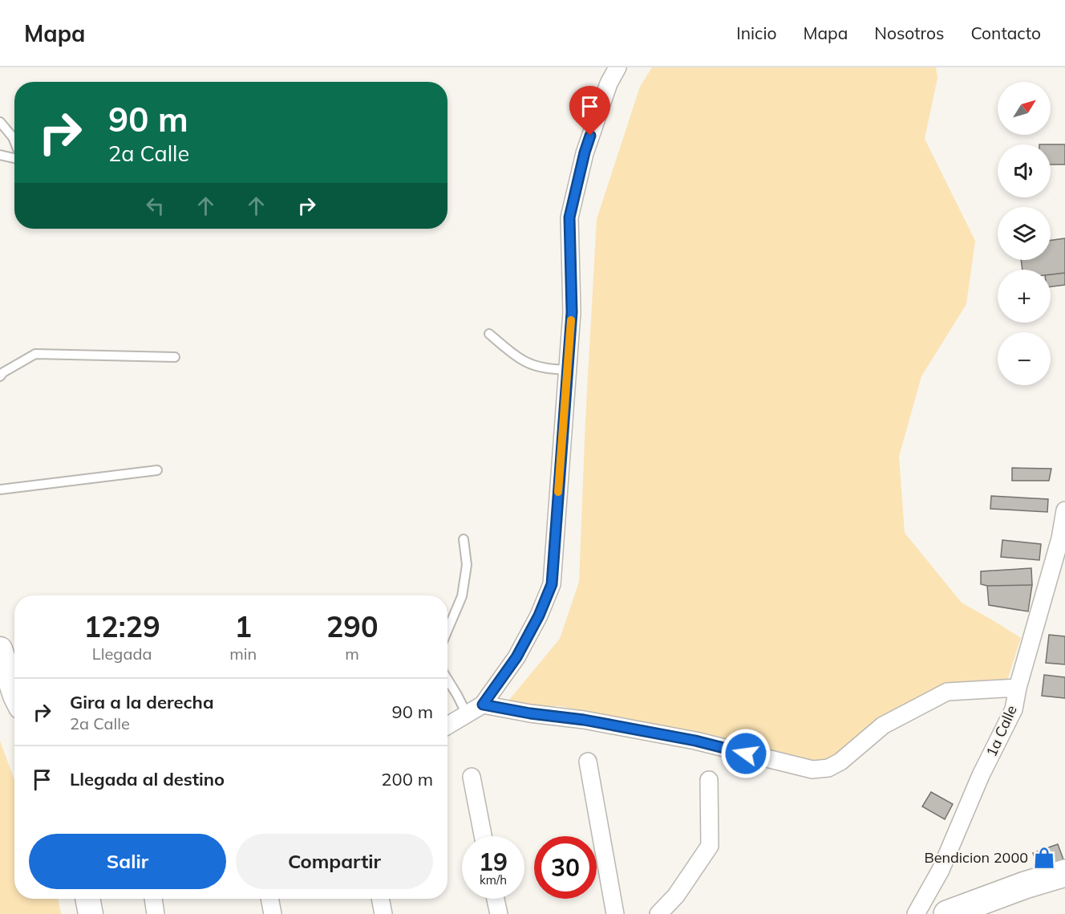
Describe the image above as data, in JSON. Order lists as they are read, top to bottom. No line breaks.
{"streets":{"street":["1a Calle"]},"places":{"shop":["Bendicion 2000"]},"north":"top right","page":{"header":"Mapa","nav":["Inicio","Mapa","Nosotros","Contacto"],"map_buttons":["+","−"],"turn":["90 m","2a Calle"],"eta":["12:29","Llegada","1","min","290","m"],"list":[{"name":"Gira a la derecha","note":"2a Calle","value":"90 m"},{"name":"Llegada al destino","value":"200 m"}],"buttons":["Salir","Compartir"],"speed":"19 km/h","limit":"30"}}
